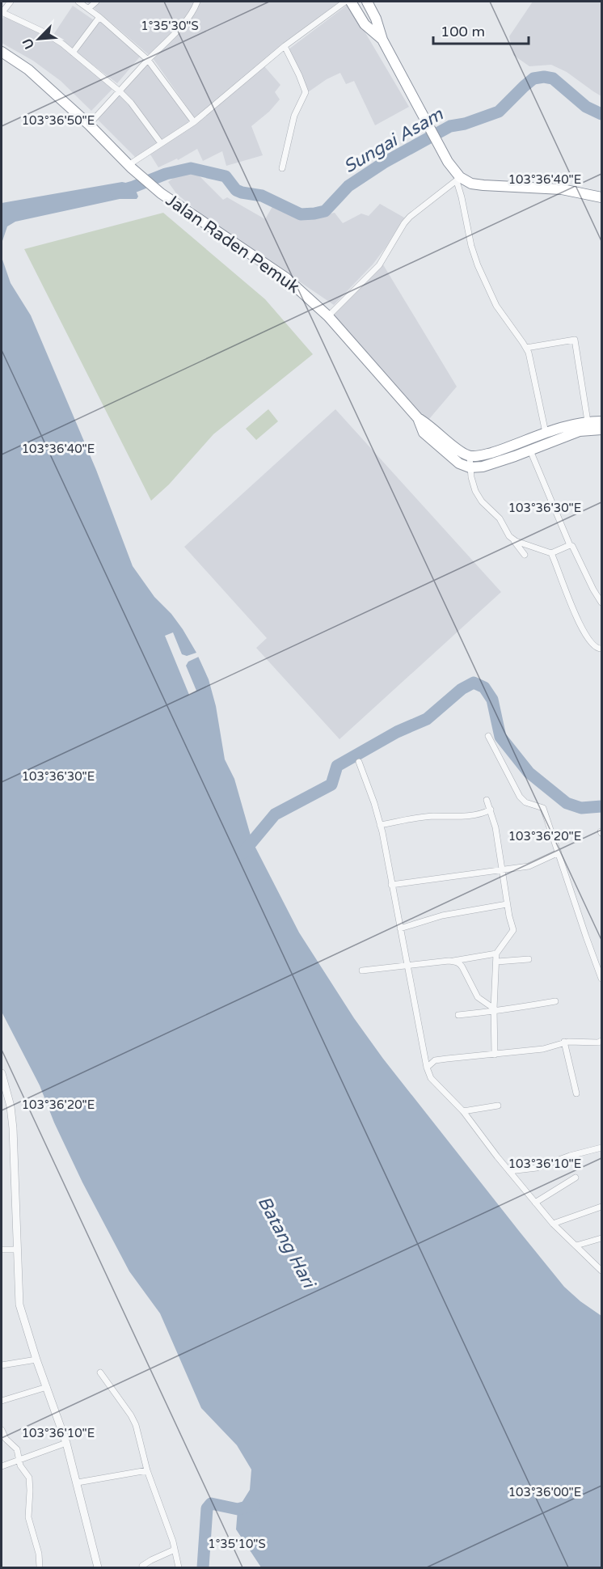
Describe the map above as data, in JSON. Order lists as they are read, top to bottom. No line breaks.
{"streets":{"highway":["Jalan Raden Pemuk"]},"water":["Sungai Asam","Batang Hari"],"scale_bar":"100 m","north":"bottom left","coordinates":["1°35'30\"S","103°36'50\"E","103°36'40\"E","103°36'30\"E","103°36'20\"E","103°36'10\"E","103°36'00\"E","1°35'10\"S"]}
